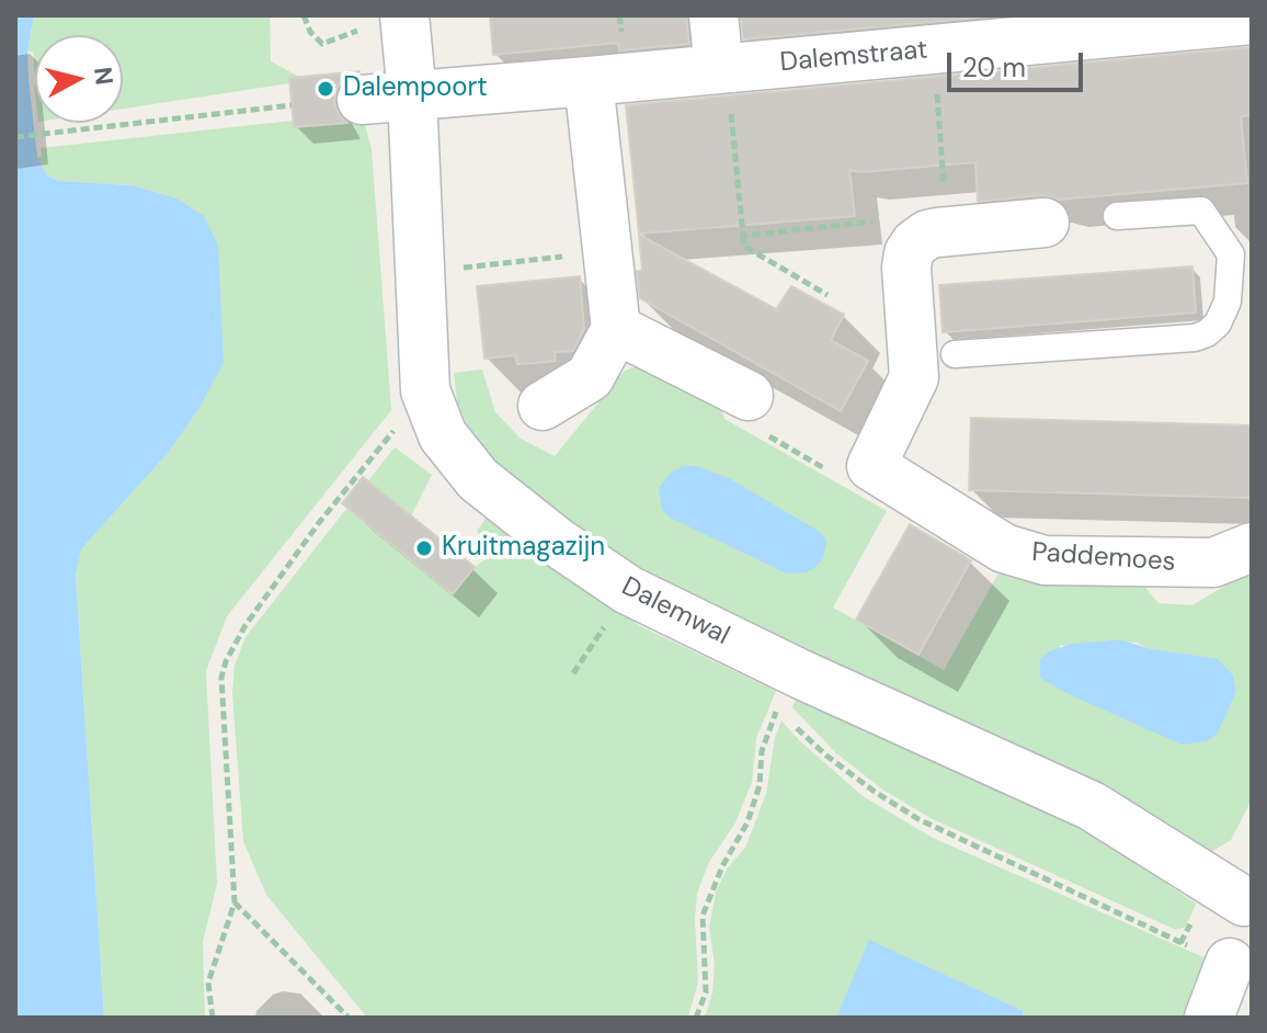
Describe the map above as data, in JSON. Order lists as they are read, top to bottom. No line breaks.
{"streets":{"street":["Dalemstraat","Paddemoes","Dalemwal"]},"crossings":[["Dalemstraat","Dalemwal"]],"places":["Dalempoort","Kruitmagazijn"],"scale_bar":"20 m","north":"right"}
